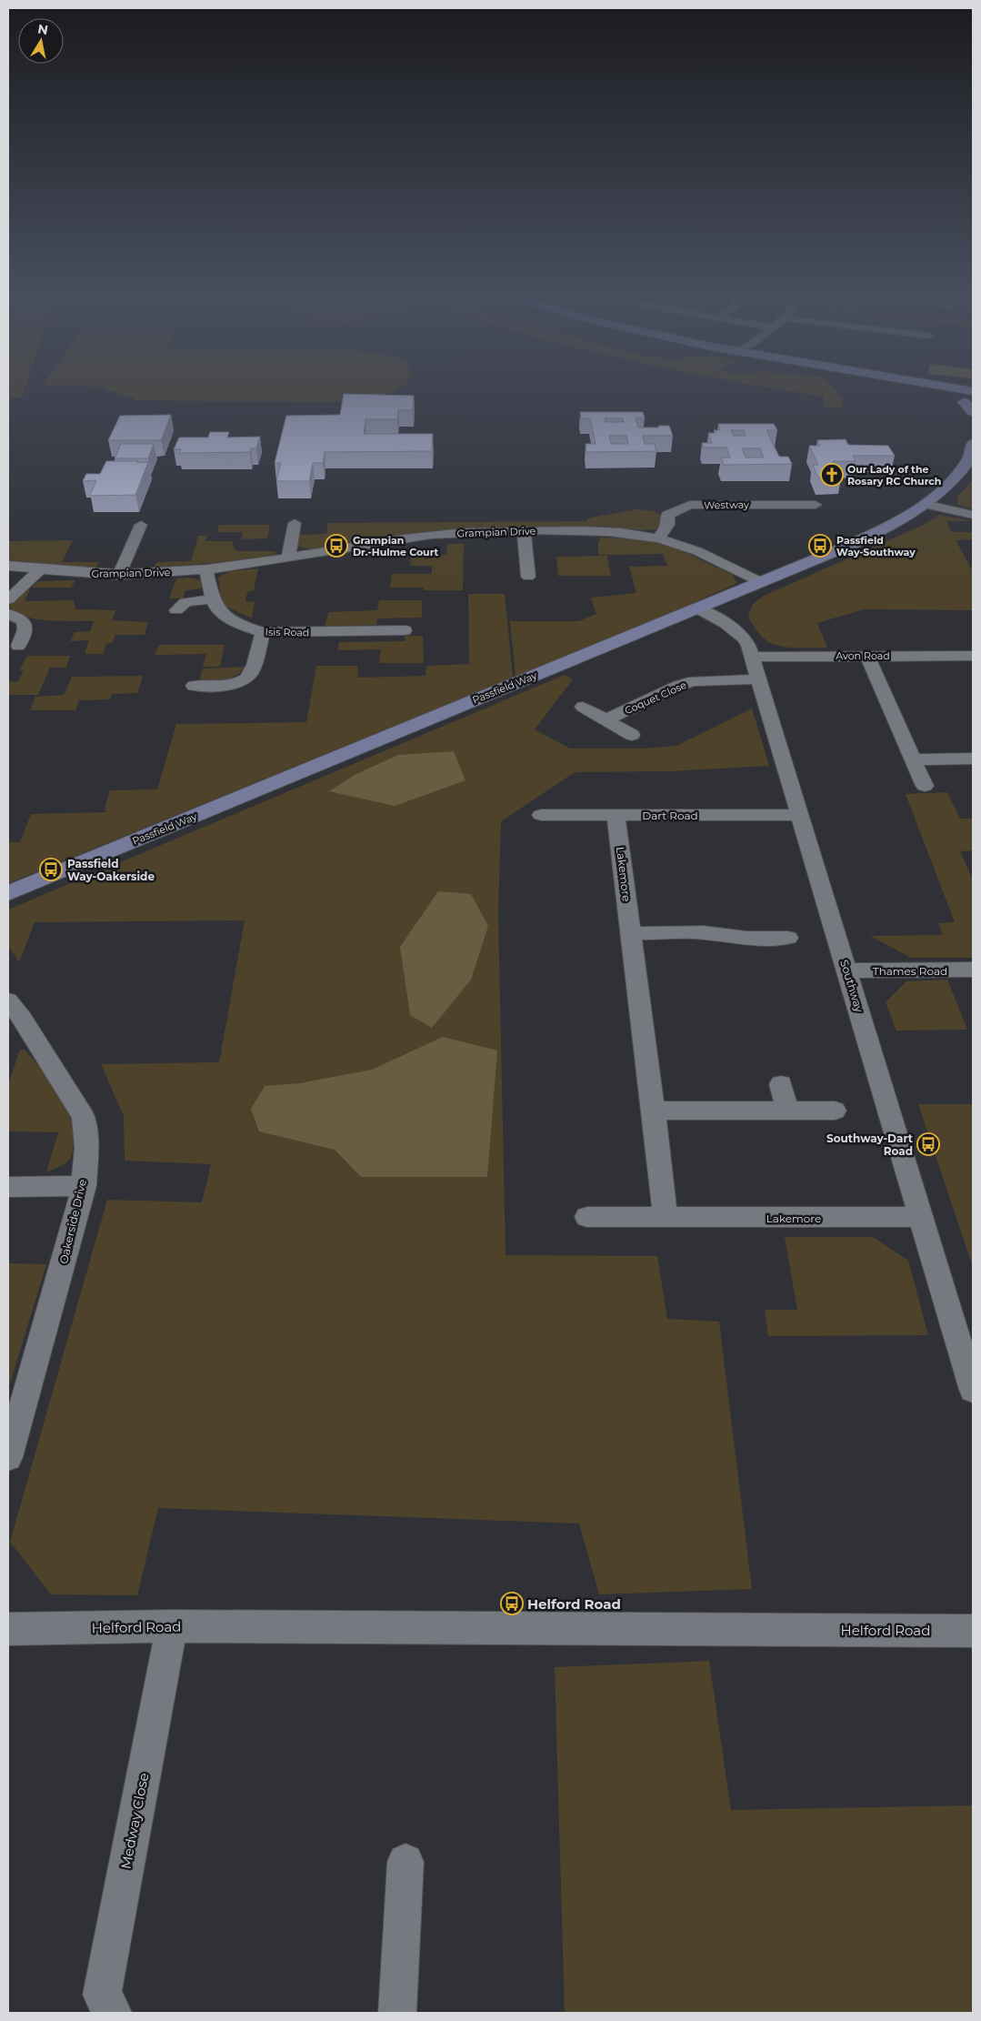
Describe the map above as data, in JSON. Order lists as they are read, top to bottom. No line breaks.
{"streets":{"street":["Westway","Grampian Drive","Isis Road","Avon Road","Passfield Way","Coquet Close","Dart Road","Lakemore","Thames Road","Southway","Oakerside Drive","Helford Road","Medway Close"]},"crossings":[["Westway","Grampian Drive"],["Grampian Drive","Isis Road"],["Grampian Drive","Passfield Way"],["Avon Road","Southway"],["Passfield Way","Southway"],["Coquet Close","Southway"],["Dart Road","Lakemore"],["Dart Road","Southway"],["Lakemore","Southway"],["Thames Road","Southway"],["Helford Road","Medway Close"]],"places":{"church":["Our Lady of the Rosary RC Church"],"bus stop":["Grampian Dr.-Hulme Court","Passfield Way-Southway","Passfield Way-Oakerside","Southway-Dart Road","Helford Road"]},"north":"top"}
